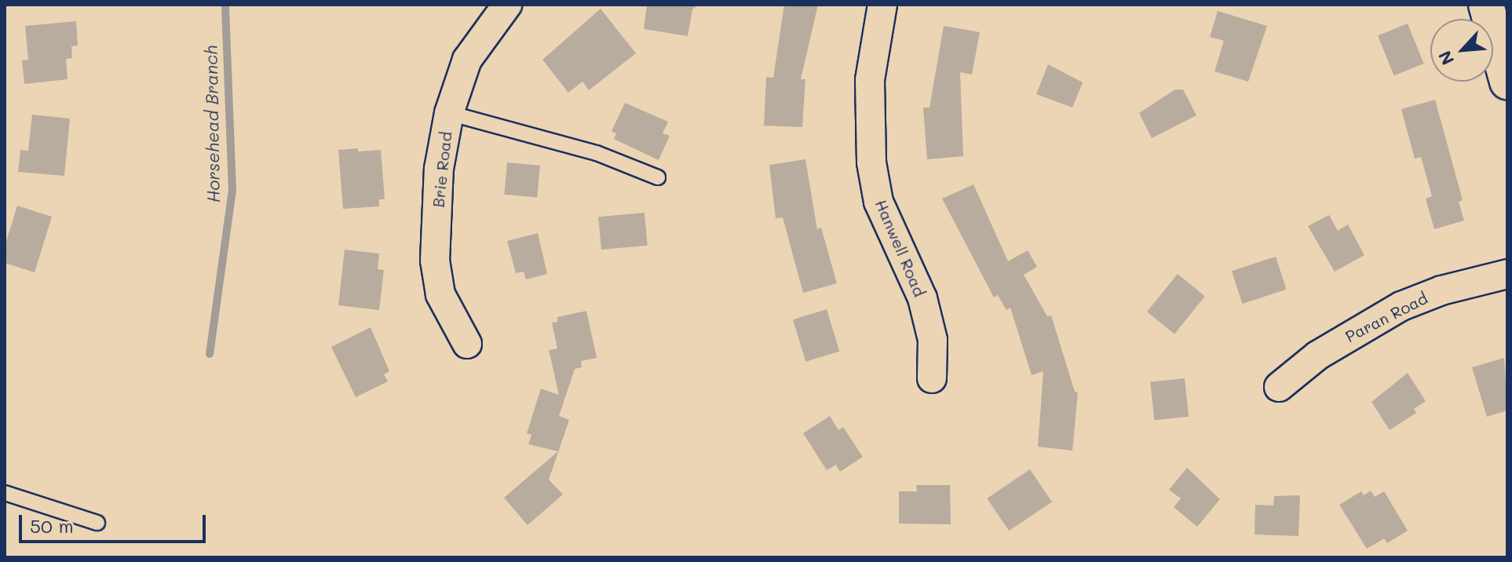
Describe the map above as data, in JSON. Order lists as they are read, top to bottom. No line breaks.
{"streets":{"street":["Brie Road","Hanwell Road","Paran Road"]},"water":["Horsehead Branch"],"scale_bar":"50 m","north":"bottom left"}
